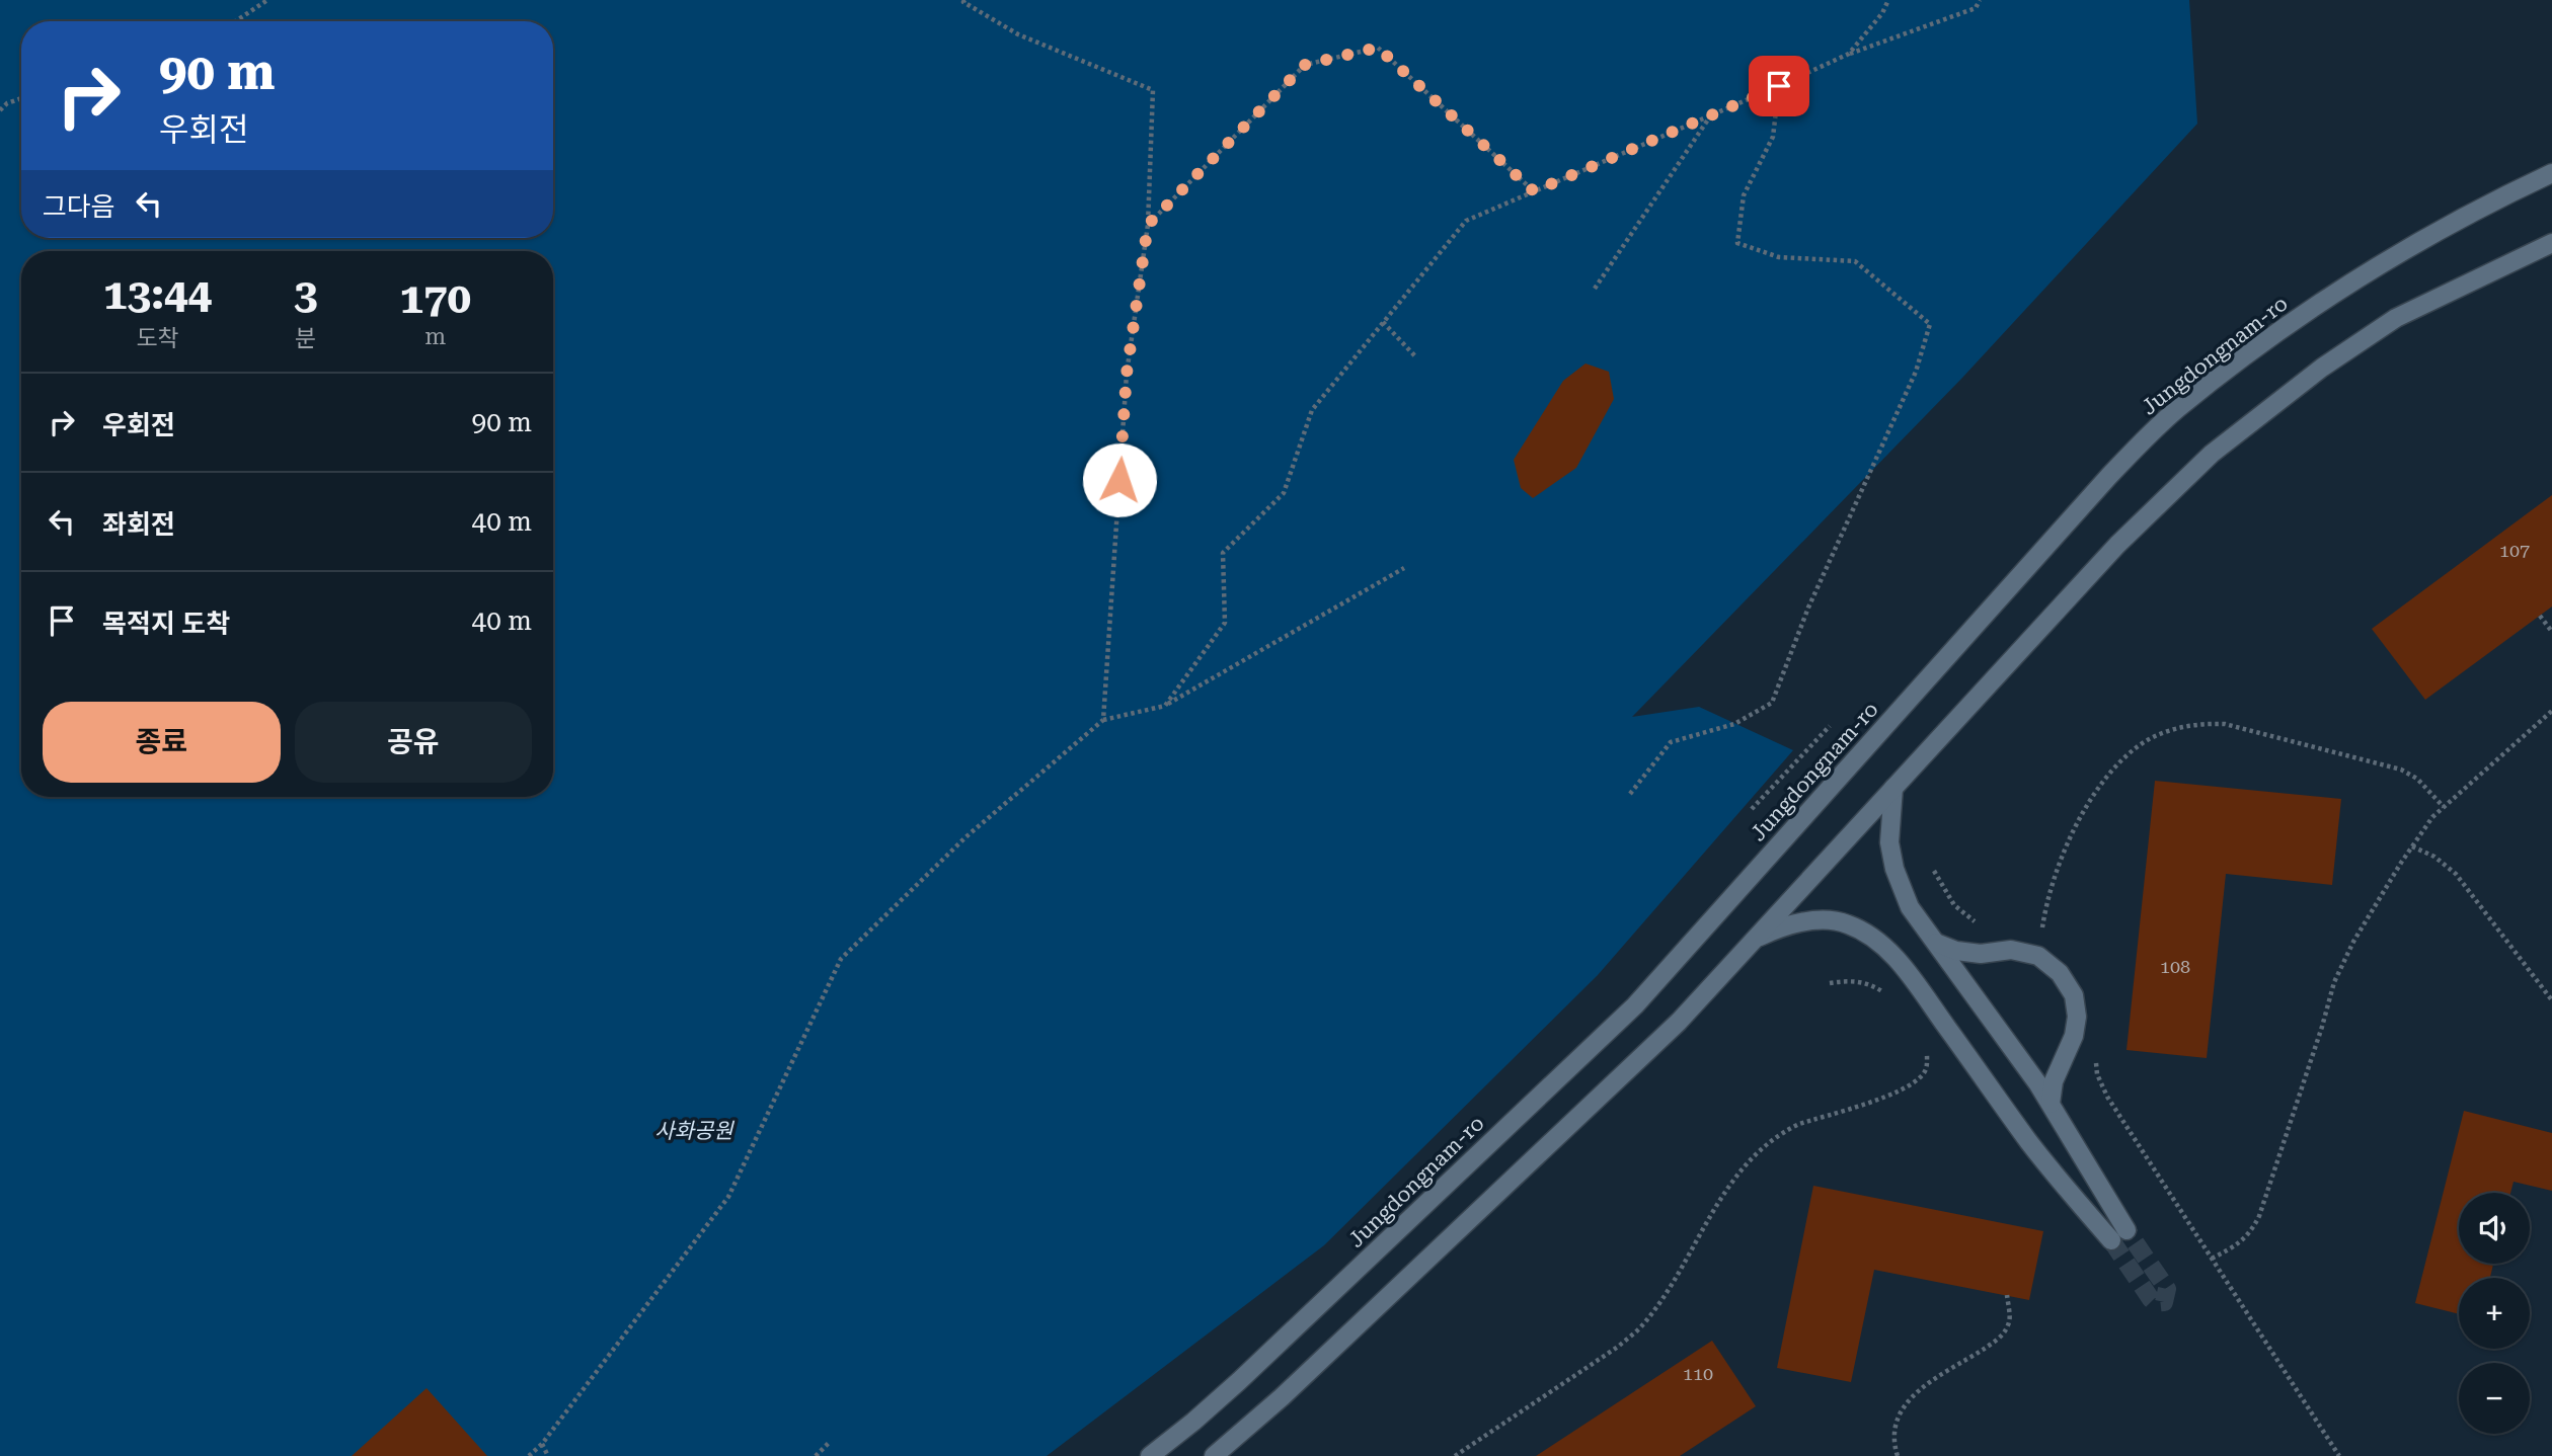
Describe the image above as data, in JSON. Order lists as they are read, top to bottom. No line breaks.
{"streets":{"street":["Jungdongnam-ro"]},"parks":["사화공원"],"house_numbers":["107","108","110"],"page":{"turn":["90 m","우회전"],"then":"그다음","eta":["13:44","도착","3","분","170","m"],"list":[{"name":"우회전","value":"90 m"},{"name":"좌회전","value":"40 m"},{"name":"목적지 도착","value":"40 m"}],"buttons":["종료","공유"],"map_buttons":["+","−"]}}
